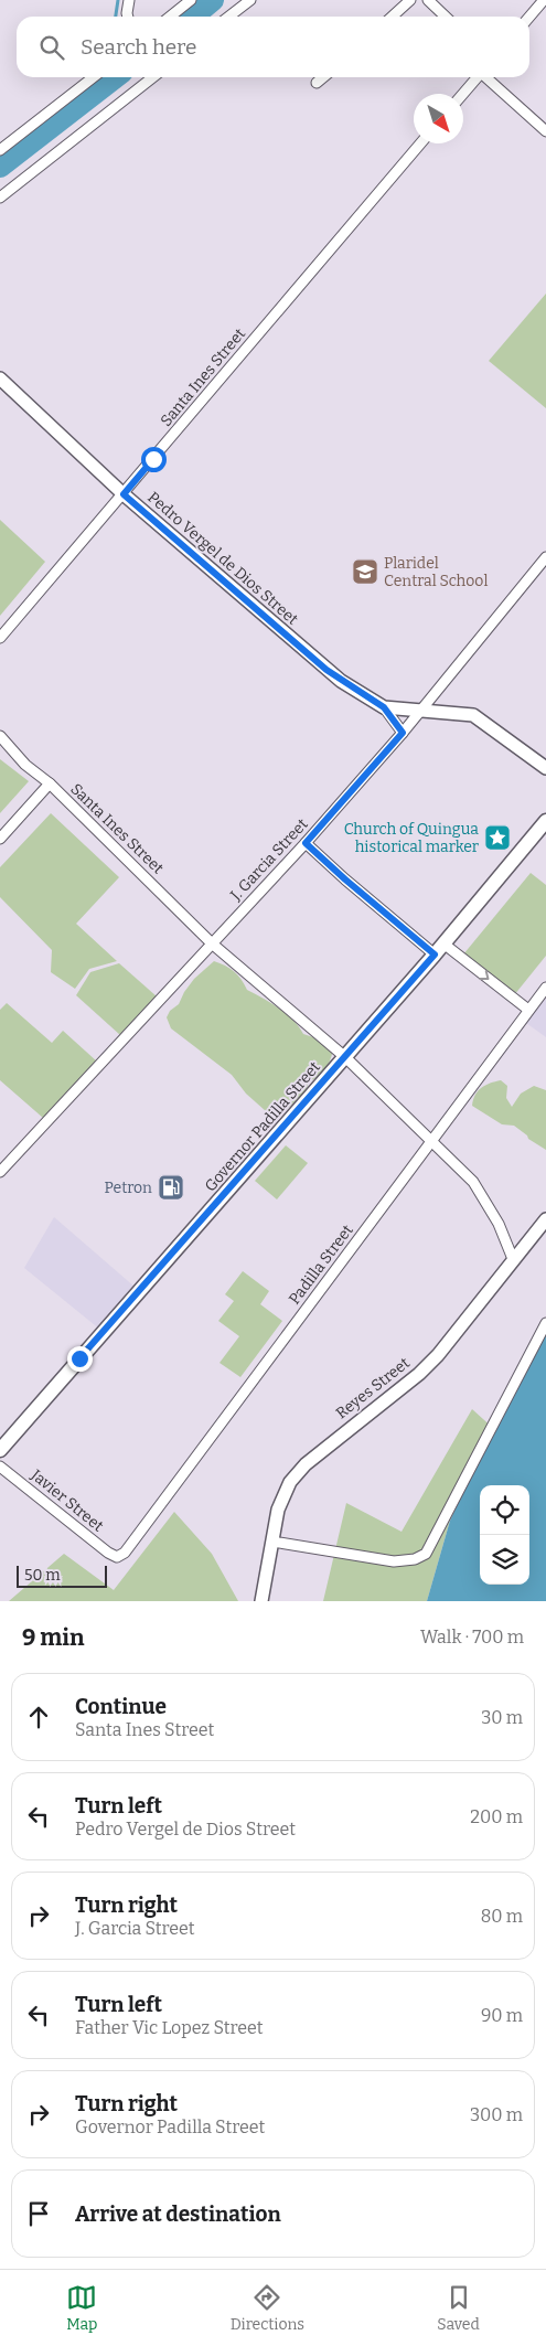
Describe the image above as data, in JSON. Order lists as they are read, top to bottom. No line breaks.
{"streets":{"main road":["Governor Padilla Street"],"street":["Santa Ines Street","Pedro Vergel de Dios Street","J. Garcia Street","Padilla Street","Reyes Street","Javier Street"]},"crossings":[["Santa Ines Street","Pedro Vergel de Dios Street"],["Santa Ines Street","J. Garcia Street"],["Santa Ines Street","Governor Padilla Street"],["Santa Ines Street","Padilla Street"],["Santa Ines Street","Reyes Street"],["Pedro Vergel de Dios Street","J. Garcia Street"],["Padilla Street","Javier Street"]],"places":{"school or university":["Plaridel Central School"],"place":["Church of Quingua historical marker"],"fuel station":["Petron"]},"scale_bar":"50 m","north":"bottom right","page":{"search":"Search here","scale":"50 m","heading":["9 min","Walk · 700 m"],"list":[["Continue","Santa Ines Street","30 m"],["Turn left","Pedro Vergel de Dios Street","200 m"],["Turn right","J. Garcia Street","80 m"],["Turn left","Father Vic Lopez Street","90 m"],["Turn right","Governor Padilla Street","300 m"],"Arrive at destination"],"nav":["Map","Directions","Saved"]}}
